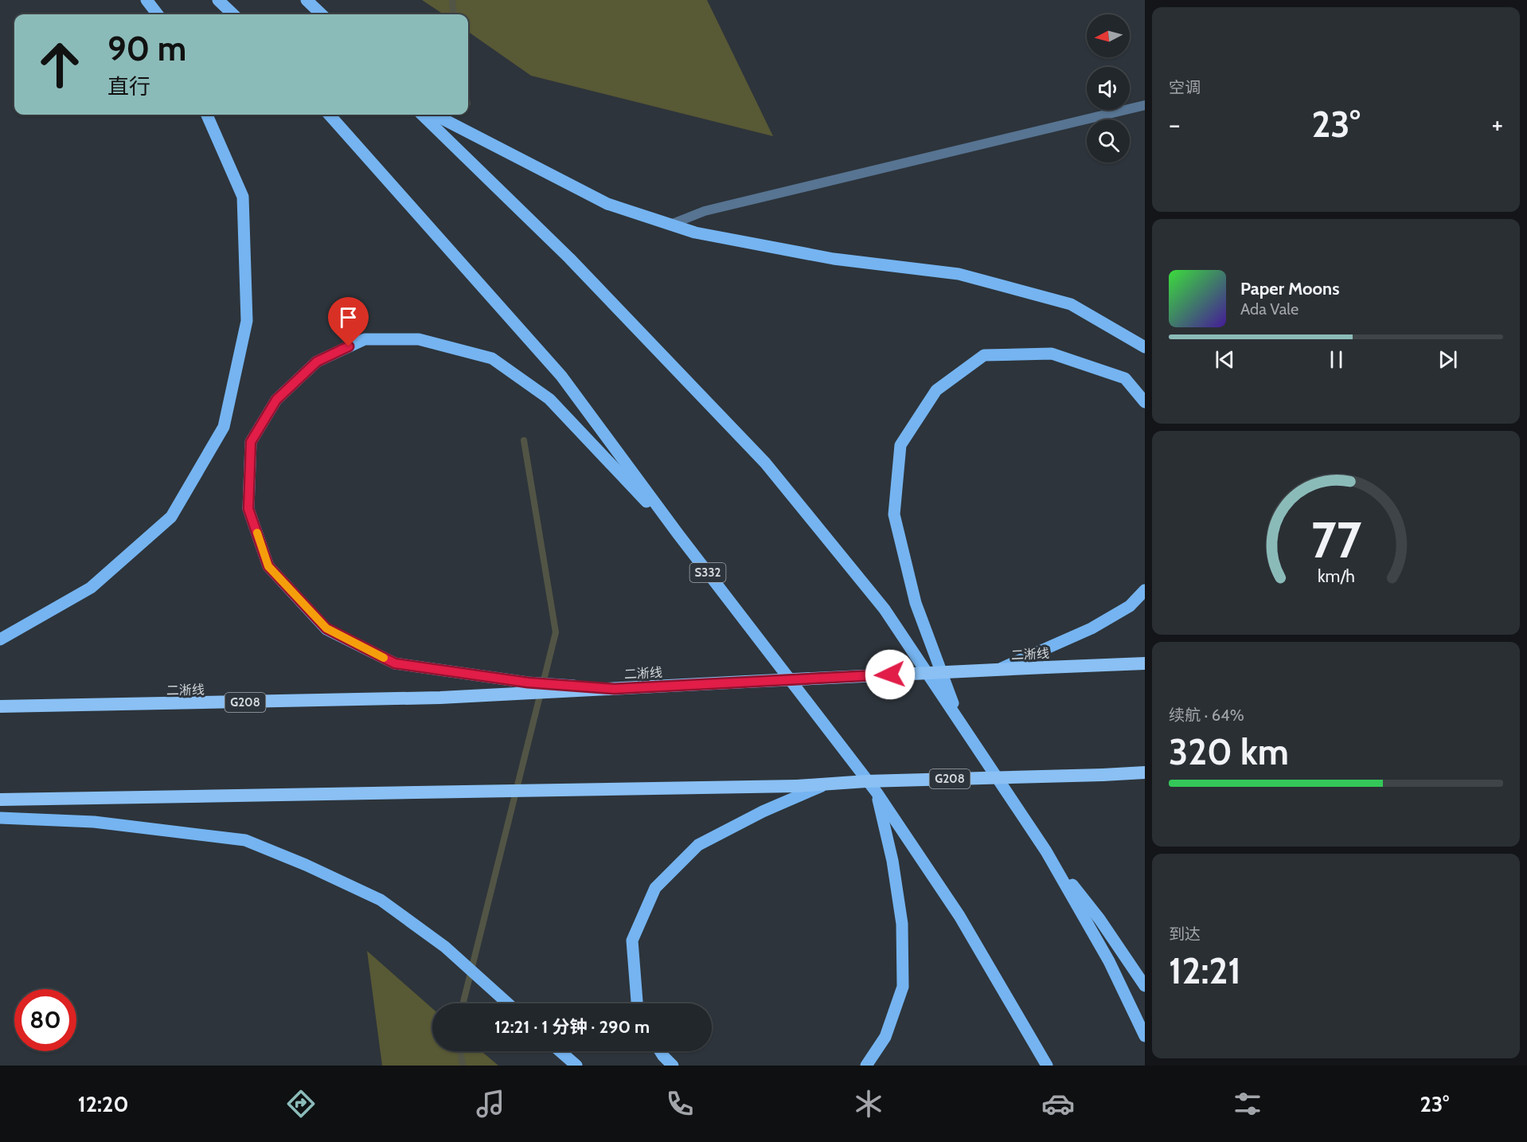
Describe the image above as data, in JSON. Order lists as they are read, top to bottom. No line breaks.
{"streets":{"highway":["二淅线","G208"],"main road":["S332"]},"north":"left","page":{"tile":["空调",["续航 · 64%","320 km"],["到达","12:21"]],"turn":["90 m","直行"],"heat":["−","23°","+"],"song":["Paper Moons","Ada Vale"],"limit":"80","trip":"12:21 · 1 分钟 · 290 m","tabs":["12:20","23°"],"gauge":["77","km/h"]}}
